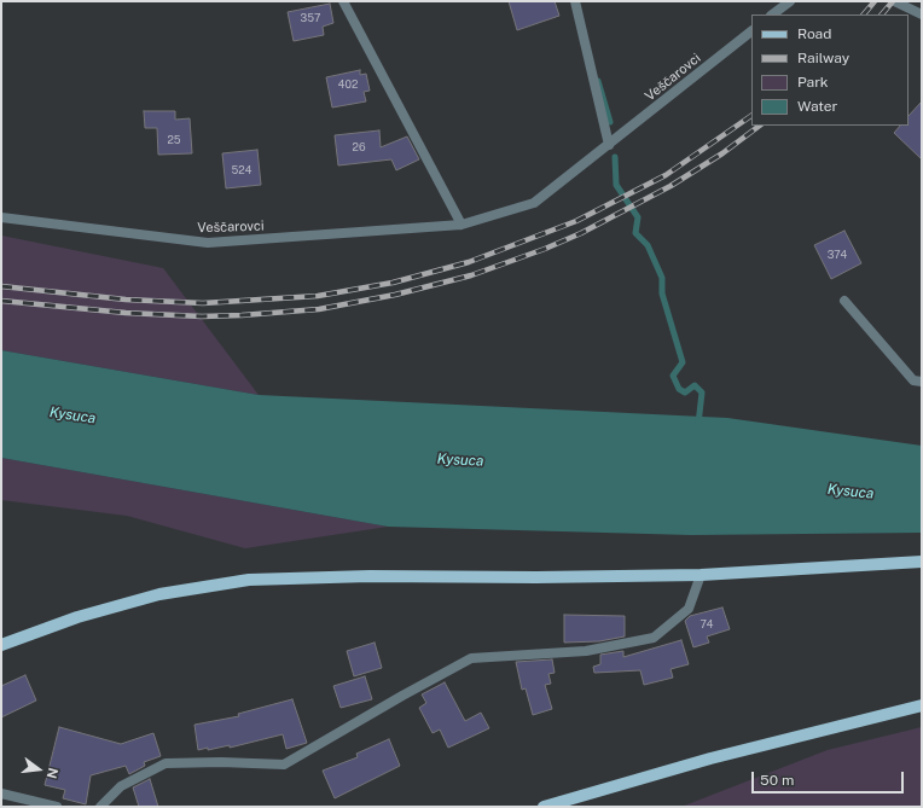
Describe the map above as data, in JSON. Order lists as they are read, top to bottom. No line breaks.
{"streets":{"street":["Veščarovci"]},"water":["Kysuca"],"house_numbers":["357","402","25","26","524","374","74"],"legend":["Road","Railway","Park","Water"],"scale_bar":"50 m","north":"right"}
